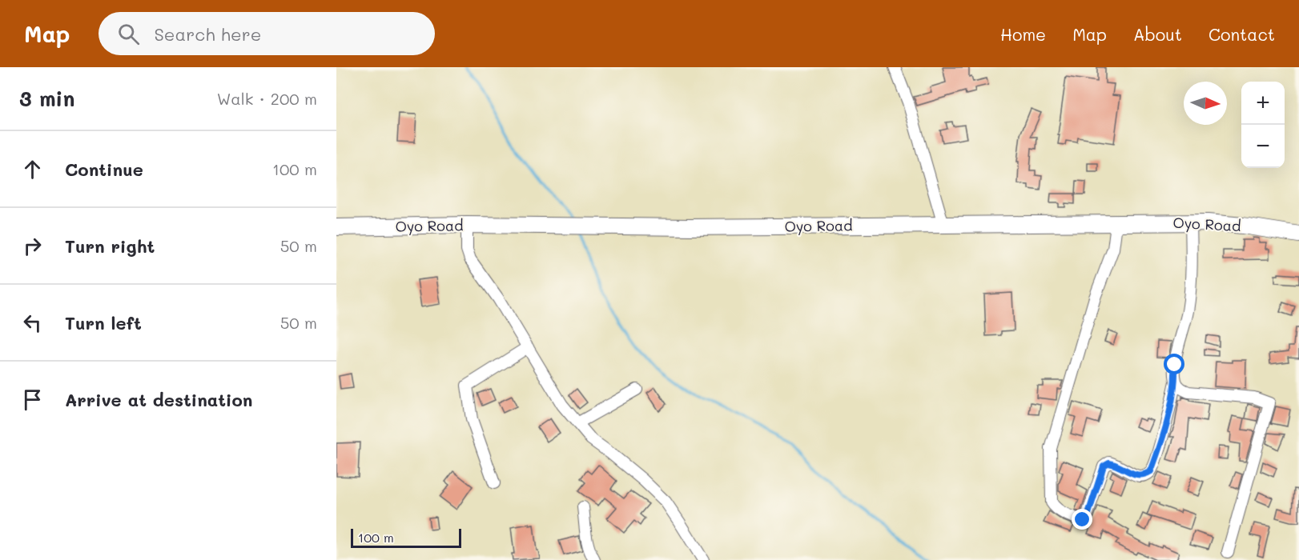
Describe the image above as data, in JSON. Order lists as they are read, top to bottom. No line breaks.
{"streets":{"highway":["Oyo Road"]},"scale_bar":"100 m","north":"right","page":{"header":"Map","search":"Search here","nav":["Home","Map","About","Contact"],"heading":["3 min","Walk · 200 m"],"map_buttons":["+","−"],"list":[["Continue","100 m"],["Turn right","50 m"],["Turn left","50 m"],"Arrive at destination"],"scale":"100 m"}}
